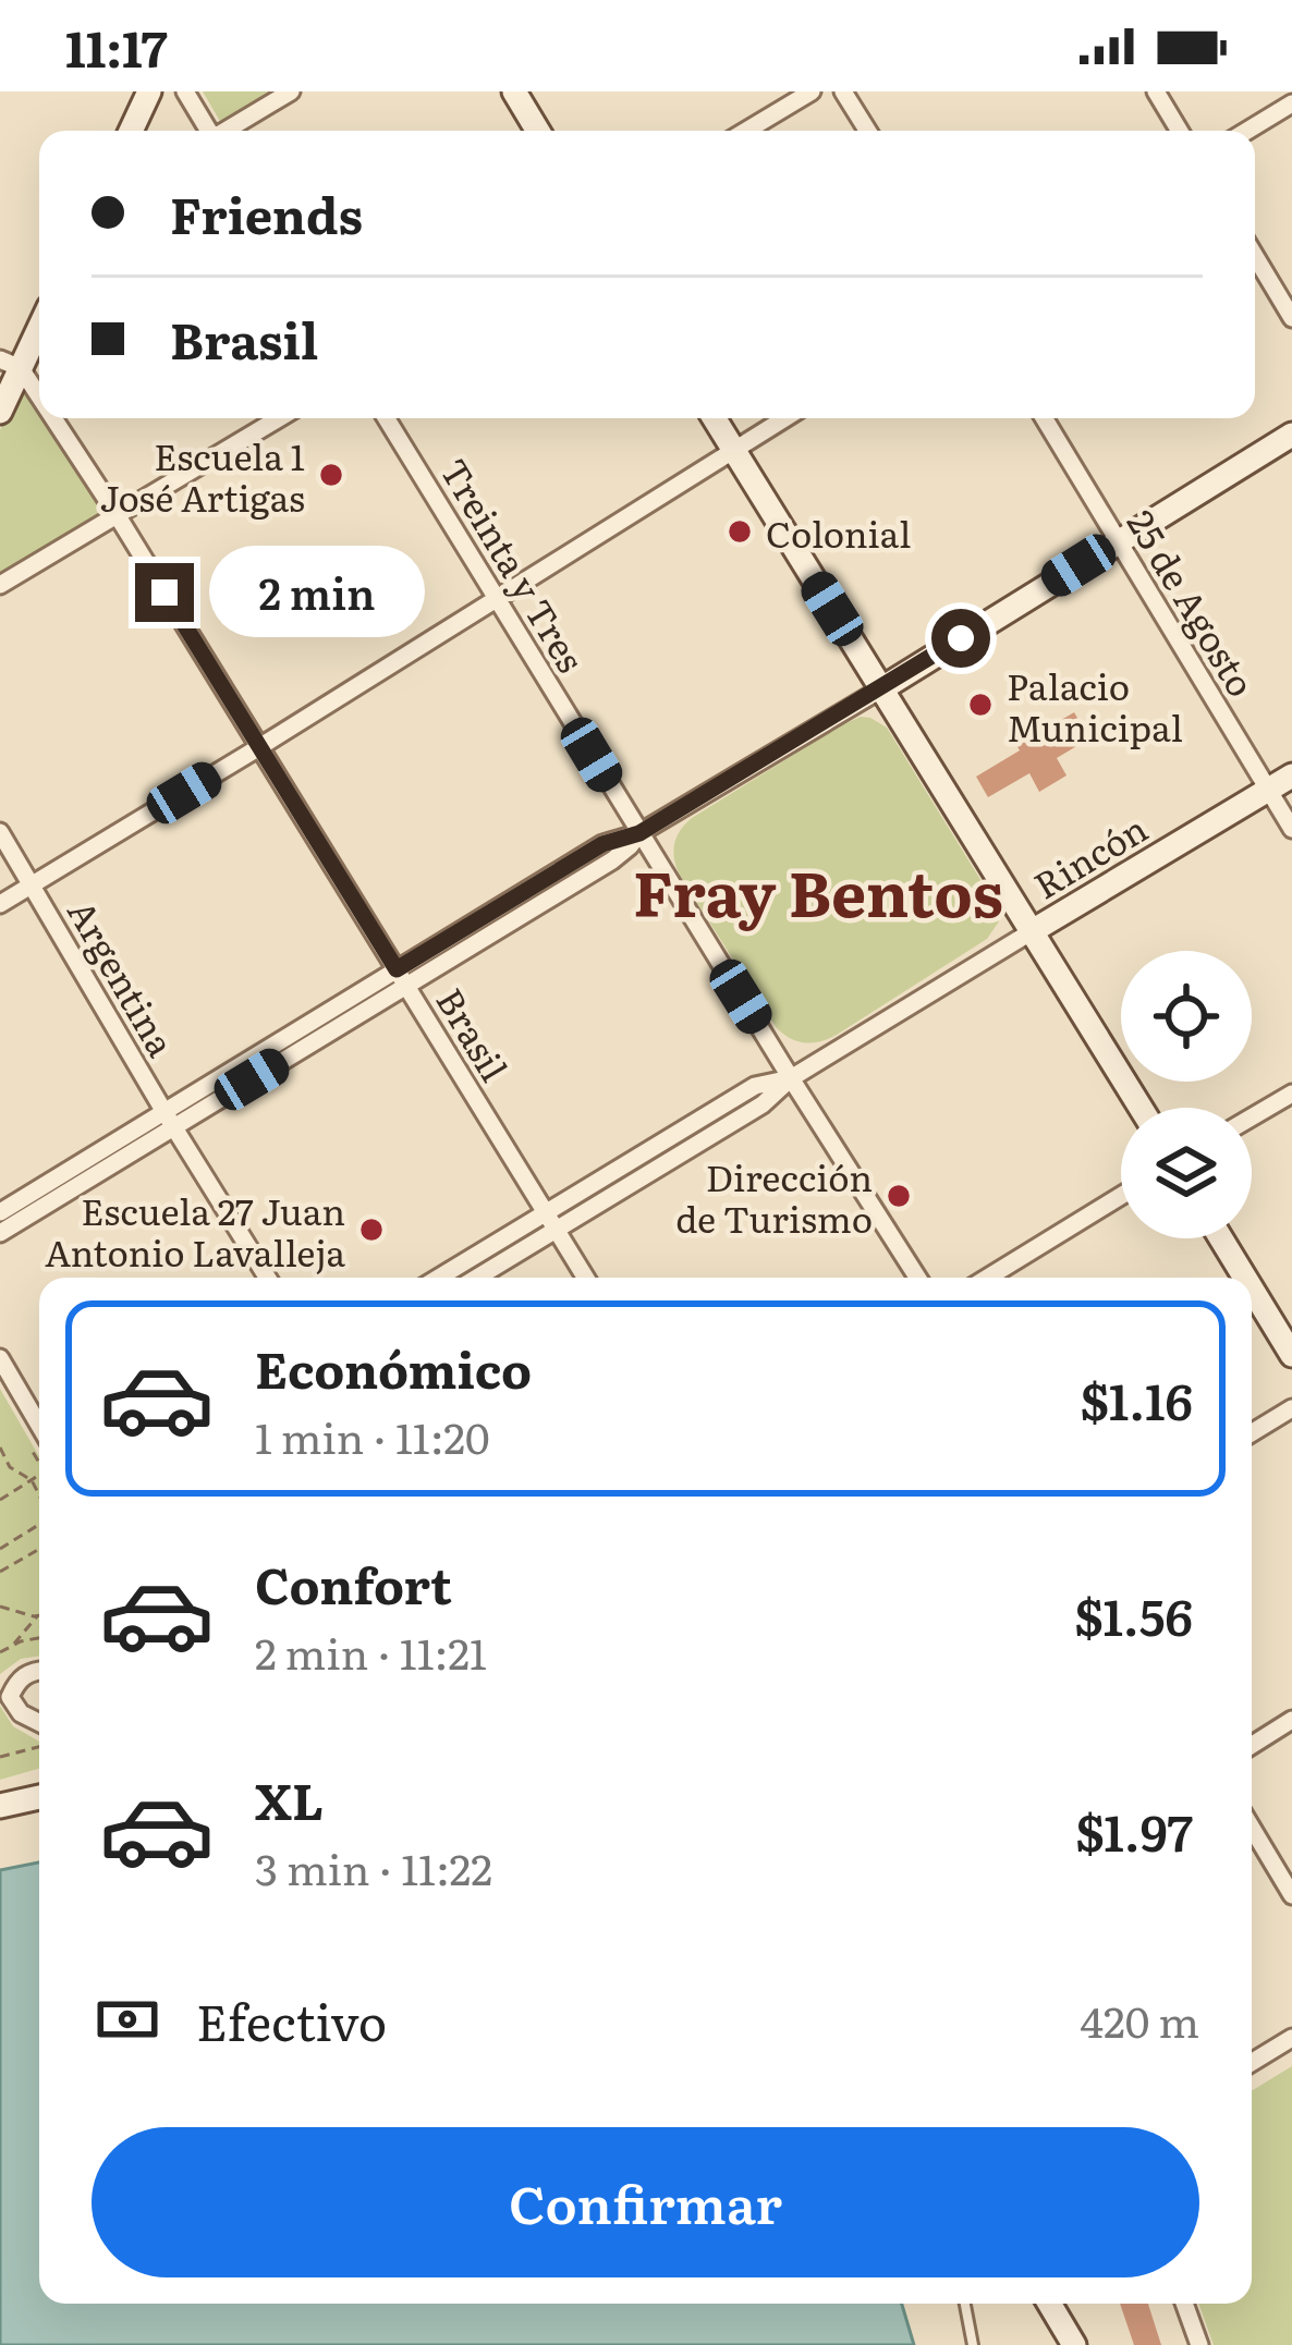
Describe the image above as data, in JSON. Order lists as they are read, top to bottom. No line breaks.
{"streets":{"street":["Treinta y Tres","25 de Agosto","Rincón","Argentina","Brasil"]},"crossings":[["Treinta y Tres","Rincón"],["25 de Agosto","Rincón"],["Rincón","Brasil"]],"districts":["Fray Bentos"],"places":["Escuela 1 José Artigas","Colonial","Palacio Municipal","Dirección de Turismo","Escuela 27 Juan Antonio Lavalleja"],"page":{"status":"11:17","banner":["Friends","Brasil"],"bubble":"2 min","list":[{"name":"Económico","note":"1 min · 11:20","value":"$1.16"},{"name":"Confort","note":"2 min · 11:21","value":"$1.56"},{"name":"XL","note":"3 min · 11:22","value":"$1.97"}],"pay":["Efectivo","420 m"],"buttons":"Confirmar"}}
